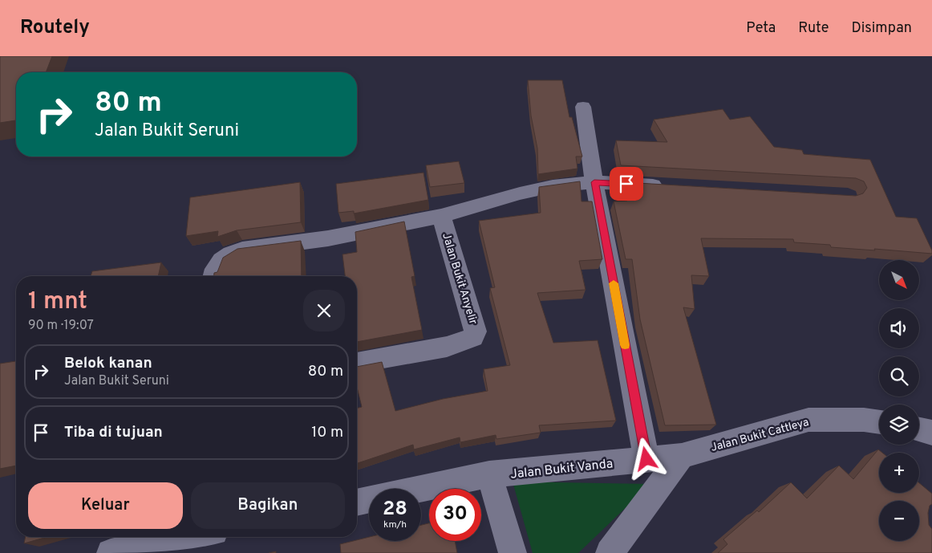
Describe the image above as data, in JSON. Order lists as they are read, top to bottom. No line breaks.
{"streets":{"street":["Jalan Bukit Anyelir","Jalan Bukit Cattleya","Jalan Bukit Vanda"]},"crossings":[["Jalan Bukit Cattleya","Jalan Bukit Vanda"]],"north":"bottom right","page":{"header":"Routely","nav":["Peta","Rute","Disimpan"],"turn":["80 m","Jalan Bukit Seruni"],"map_buttons":["+","−"],"heading":["1 mnt","90 m · 19:07"],"list":[{"name":"Belok kanan","note":"Jalan Bukit Seruni","value":"80 m"},{"name":"Tiba di tujuan","value":"10 m"}],"buttons":["Keluar","Bagikan"],"speed":"28 km/h","limit":"30"}}
